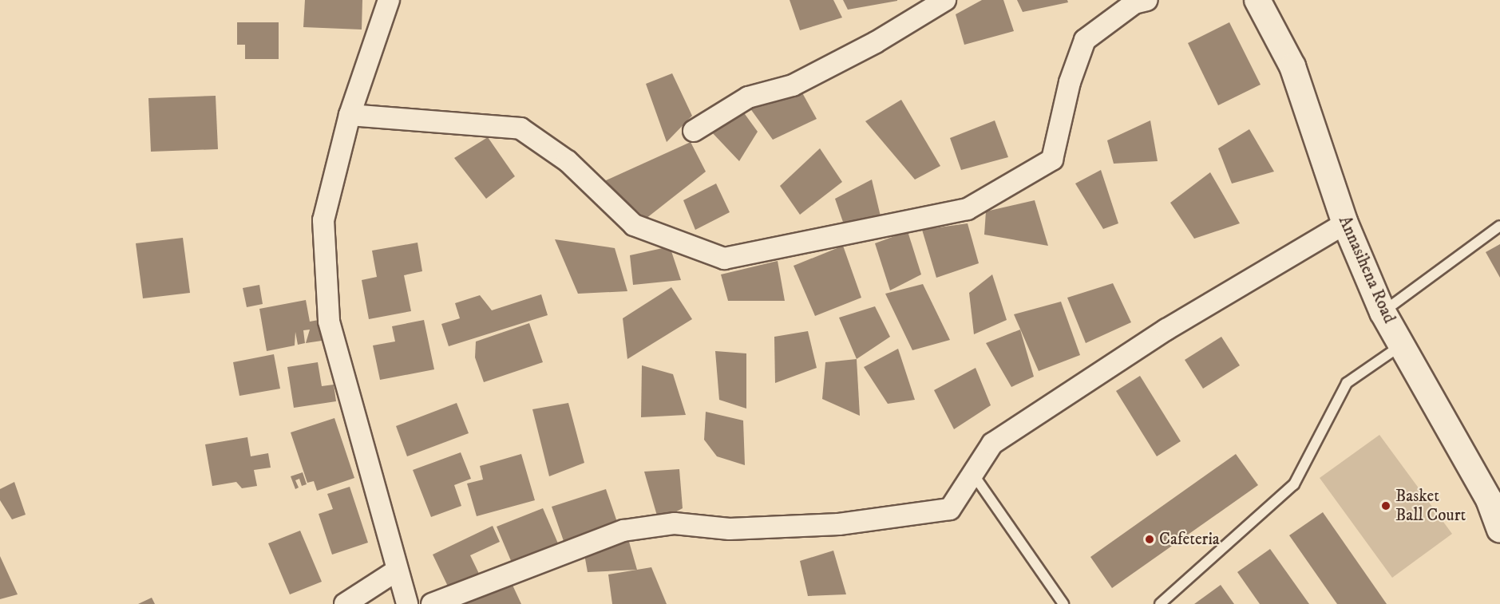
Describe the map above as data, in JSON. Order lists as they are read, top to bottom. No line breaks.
{"streets":{"street":["Annasihena Road"]},"places":["Basket Ball Court","Cafeteria"]}
